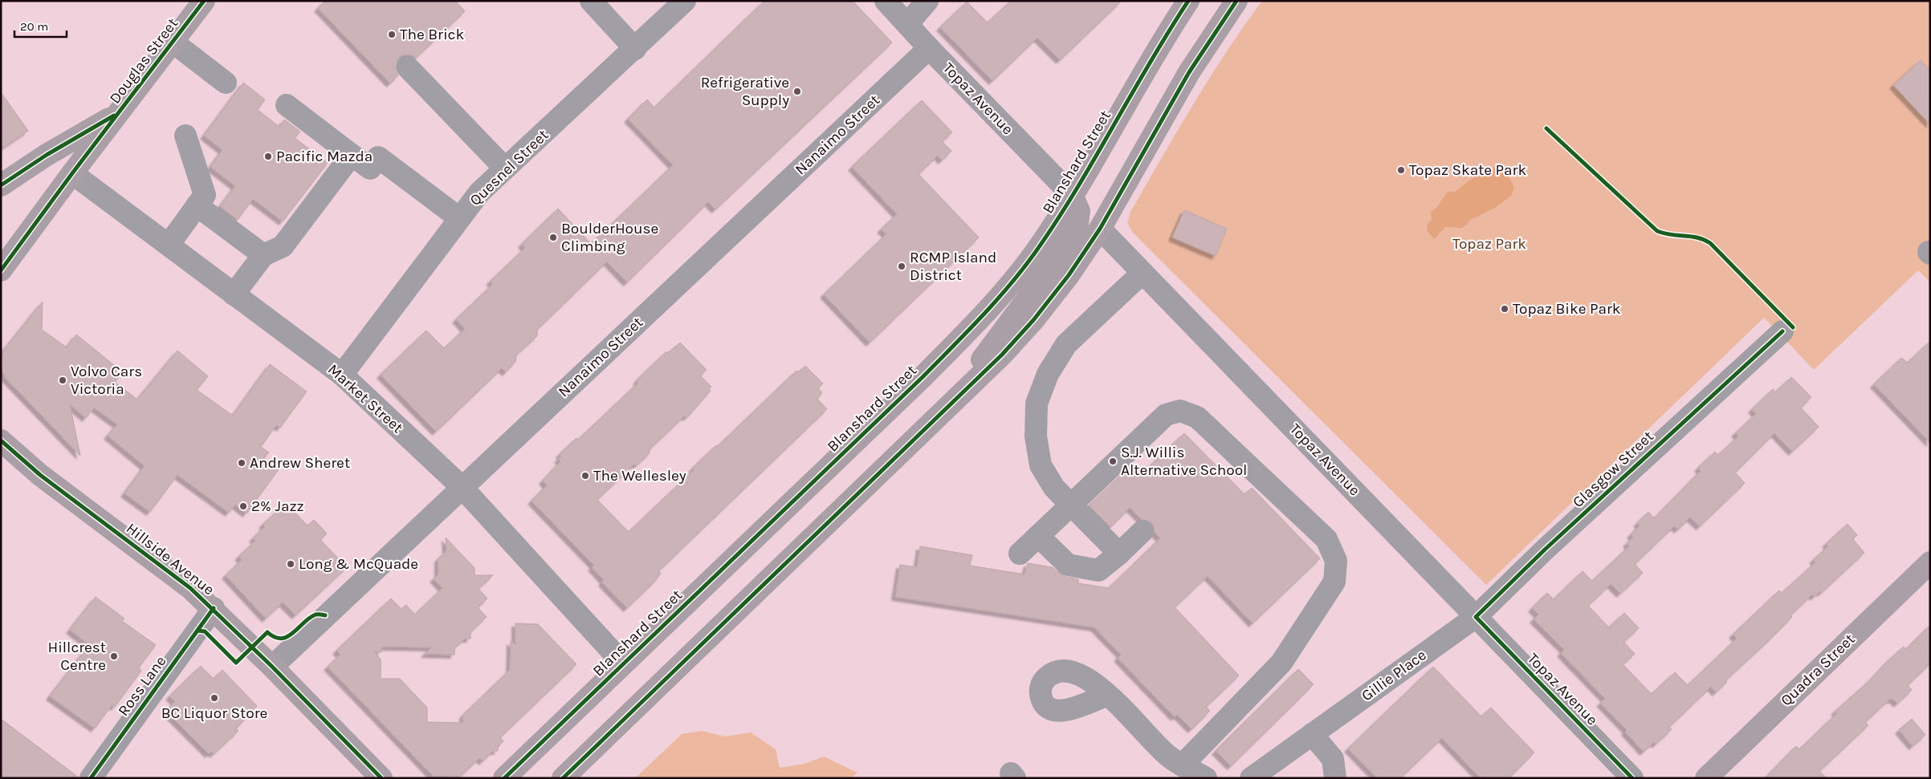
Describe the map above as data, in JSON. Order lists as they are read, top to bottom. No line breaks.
{"streets":{"main road":["Douglas Street","Blanshard Street","Hillside Avenue","Quadra Street"],"street":["Topaz Avenue","Nanaimo Street","Quesnel Street","Market Street","Glasgow Street","Gillie Place","Ross Lane"]},"crossings":[["Douglas Street","Market Street"],["Topaz Avenue","Nanaimo Street"],["Topaz Avenue","Blanshard Street"],["Topaz Avenue","Glasgow Street"],["Topaz Avenue","Gillie Place"],["Nanaimo Street","Market Street"],["Nanaimo Street","Hillside Avenue"],["Blanshard Street","Market Street"],["Quesnel Street","Market Street"],["Glasgow Street","Gillie Place"],["Hillside Avenue","Ross Lane"]],"parks":["Topaz Park"],"places":["The Brick","Refrigerative Supply","Pacific Mazda","Topaz Skate Park","BoulderHouse Climbing","RCMP Island District","Topaz Bike Park","Volvo Cars Victoria","S.J. Willis Alternative School","Andrew Sheret","The Wellesley","2% Jazz","Long & McQuade","Hillcrest Centre","BC Liquor Store"],"scale_bar":"20 m"}
